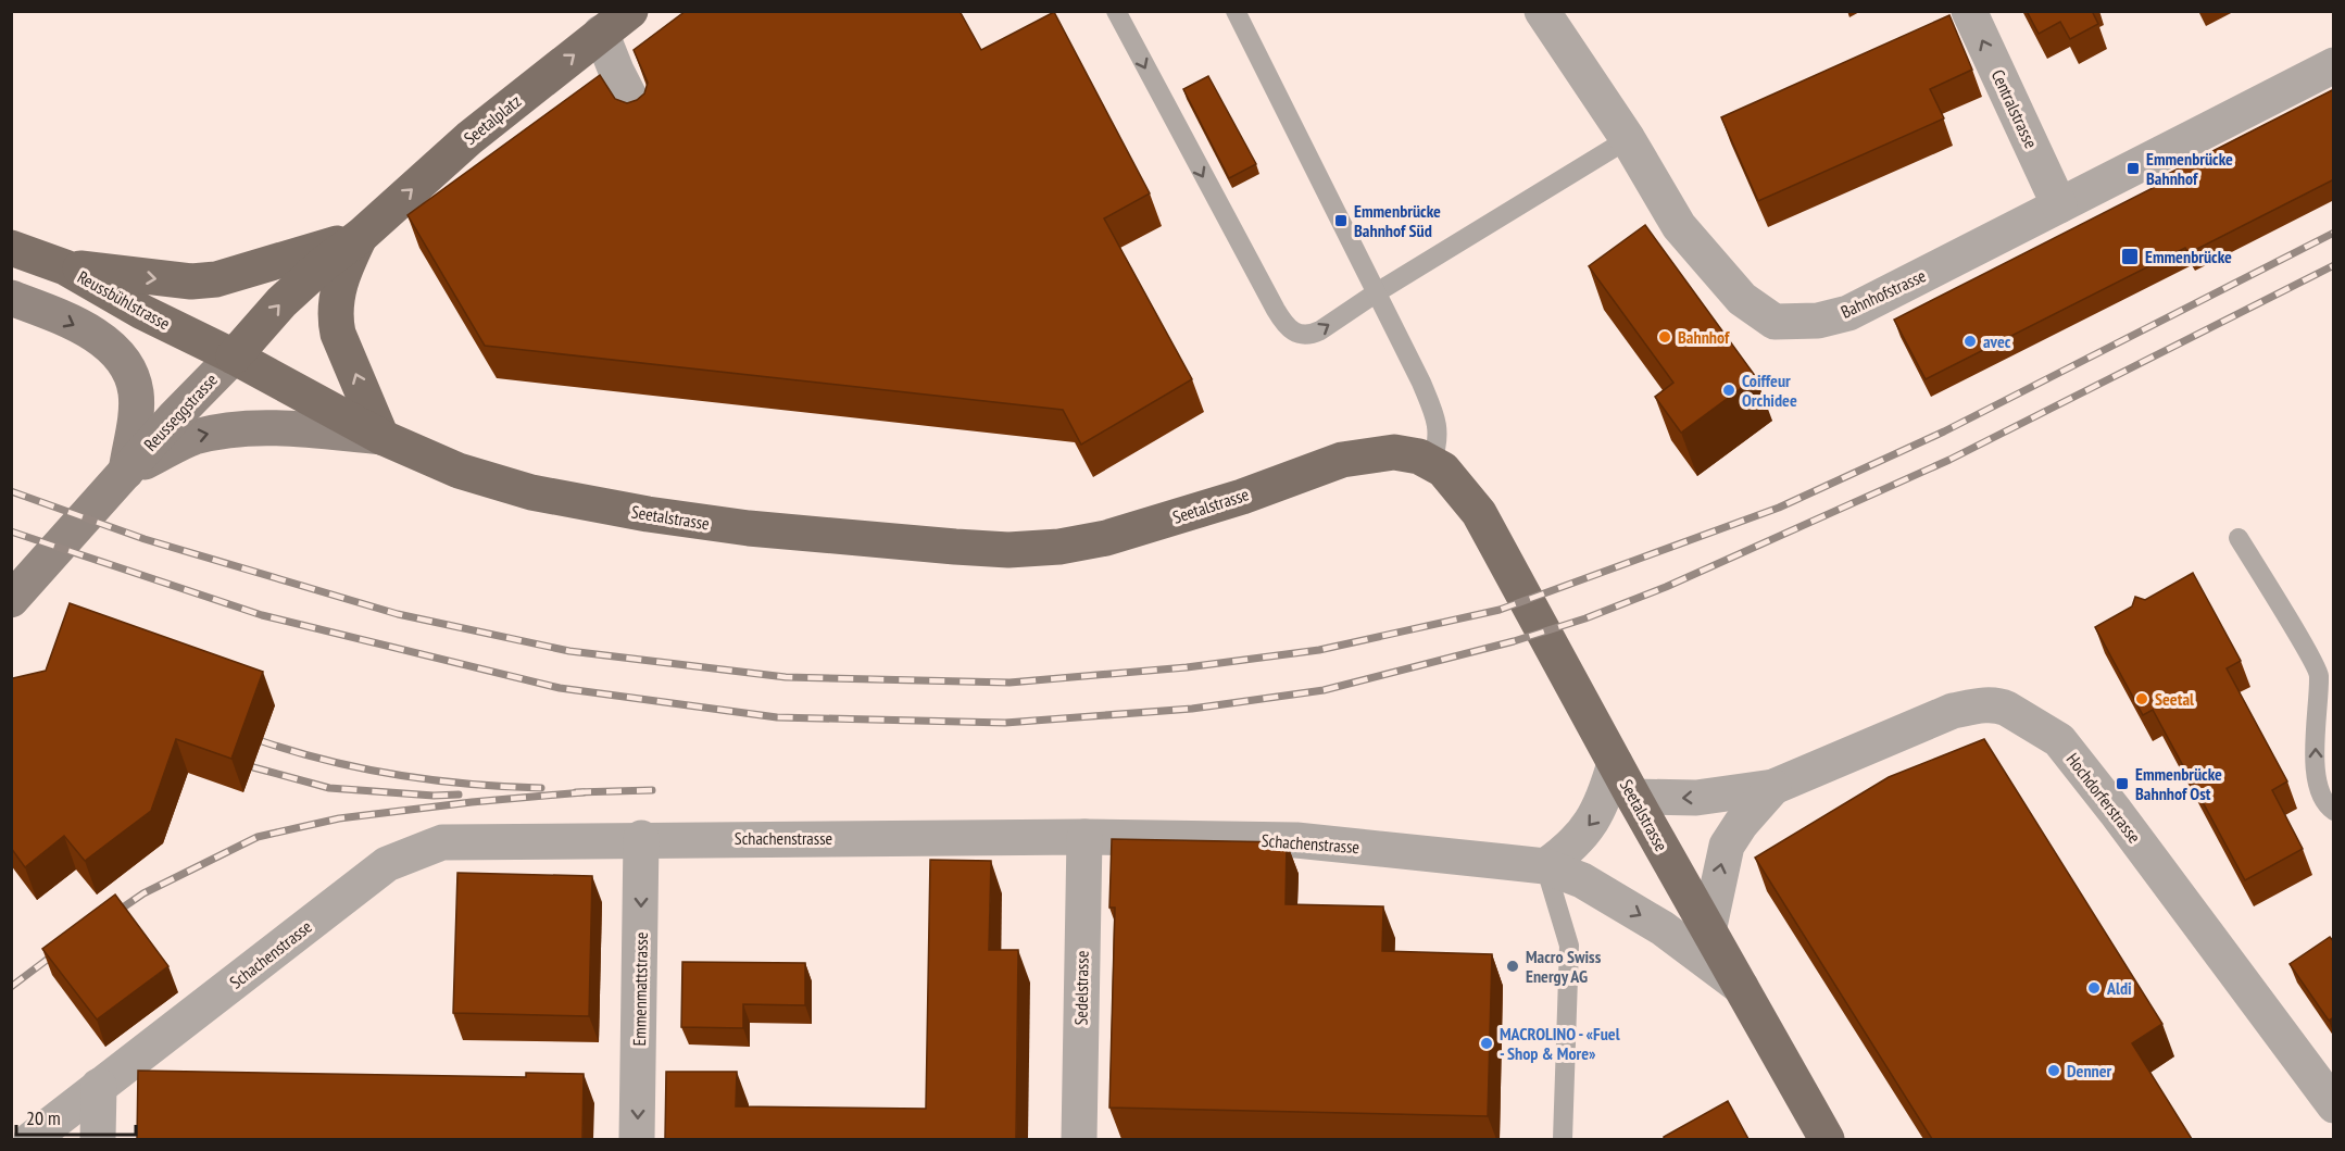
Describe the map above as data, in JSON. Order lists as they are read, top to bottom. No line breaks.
{"streets":{"main road":["Seetalplatz","Reussbühlstrasse","Reusseggstrasse","Seetalstrasse"],"street":["Centralstrasse","Bahnhofstrasse","Hochdorferstrasse","Schachenstrasse","Sedelstrasse","Emmenmattstrasse"]},"crossings":[["Centralstrasse","Bahnhofstrasse"],["Seetalplatz","Reusseggstrasse"],["Reussbühlstrasse","Reusseggstrasse"],["Reussbühlstrasse","Seetalstrasse"],["Reusseggstrasse","Seetalstrasse"],["Seetalstrasse","Hochdorferstrasse"],["Seetalstrasse","Schachenstrasse"],["Schachenstrasse","Sedelstrasse"],["Schachenstrasse","Emmenmattstrasse"]],"one_way":["Centralstrasse","Seetalplatz","Emmenmattstrasse"],"places":{"transit":["Emmenbrücke Bahnhof","Emmenbrücke Bahnhof Süd","Emmenbrücke","Emmenbrücke Bahnhof Ost"],"other":["Bahnhof","avec","Coiffeur Orchidee","Seetal","Macro Swiss Energy AG","Aldi","MACROLINO - «Fuel - Shop & More»","Denner"]},"scale_bar":"20 m"}
